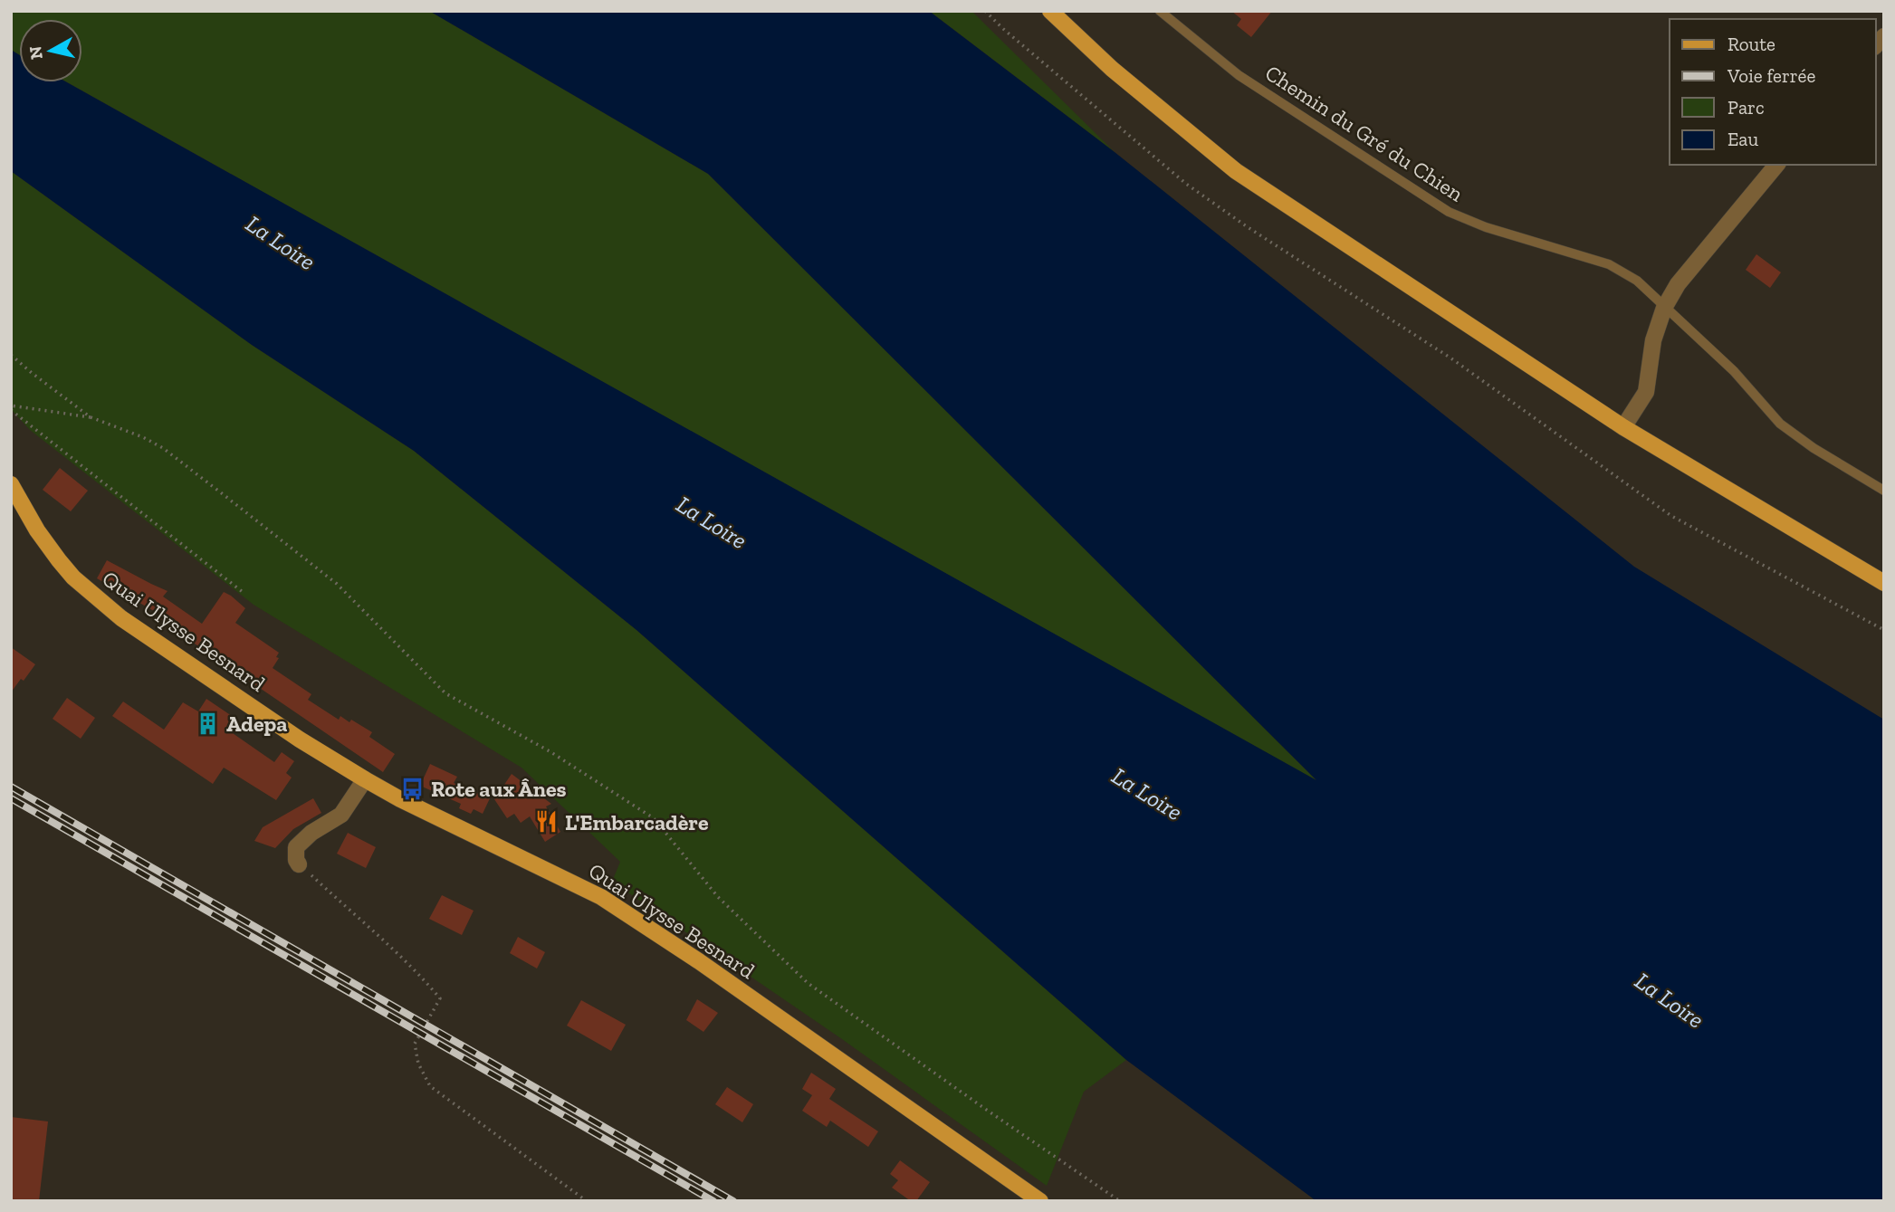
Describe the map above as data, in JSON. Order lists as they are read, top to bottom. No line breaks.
{"streets":{"main road":["Quai Ulysse Besnard"],"lane":["Chemin du Gré du Chien"]},"water":["La Loire"],"places":{"building":["Adepa"],"bus stop":["Rote aux Ânes"],"restaurant":["L'Embarcadère"]},"legend":["Route","Voie ferrée","Parc","Eau"],"north":"left"}
